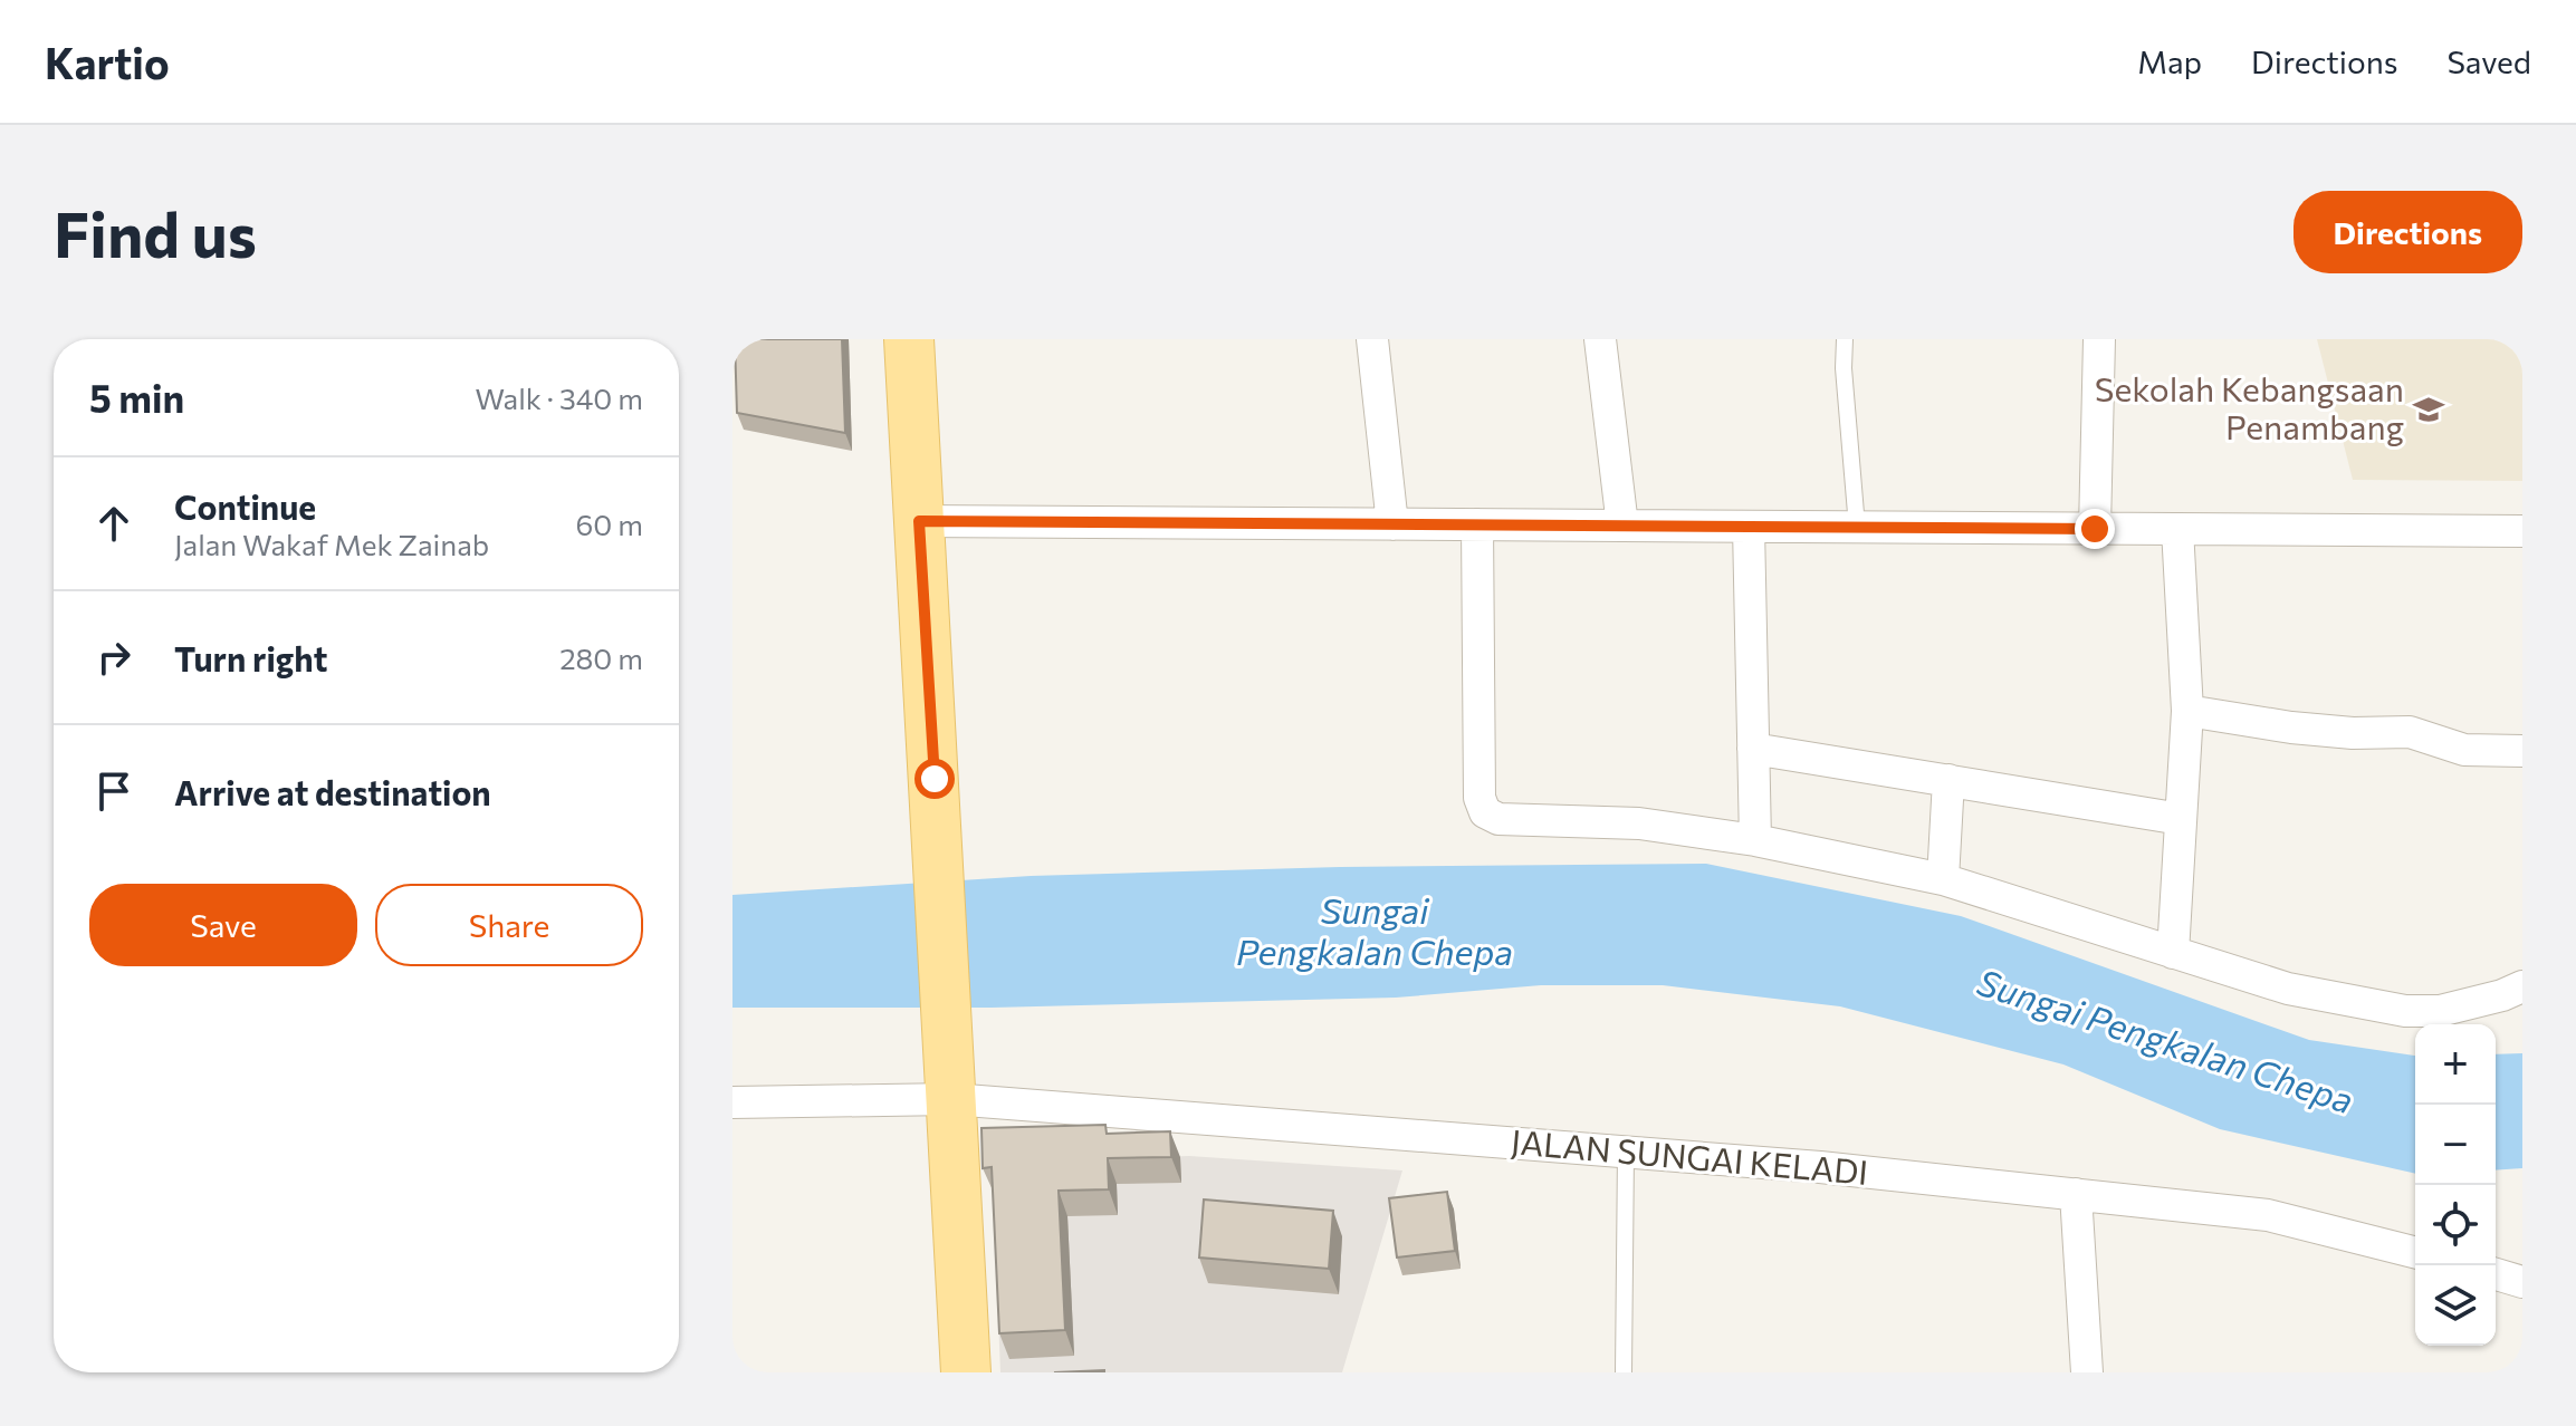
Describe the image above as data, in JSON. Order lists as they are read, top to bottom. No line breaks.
{"streets":{"street":["JALAN SUNGAI KELADI"]},"water":["Sungai Pengkalan Chepa"],"places":{"school or university":["Sekolah Kebangsaan Penambang"]},"page":{"header":"Kartio","nav":["Map","Directions","Saved"],"buttons":["Directions",["Save","Share"]],"title":"Find us","heading":["5 min","Walk · 340 m"],"list":[["Continue","Jalan Wakaf Mek Zainab","60 m"],["Turn right","280 m"],"Arrive at destination"],"map_buttons":["+","−"]}}
